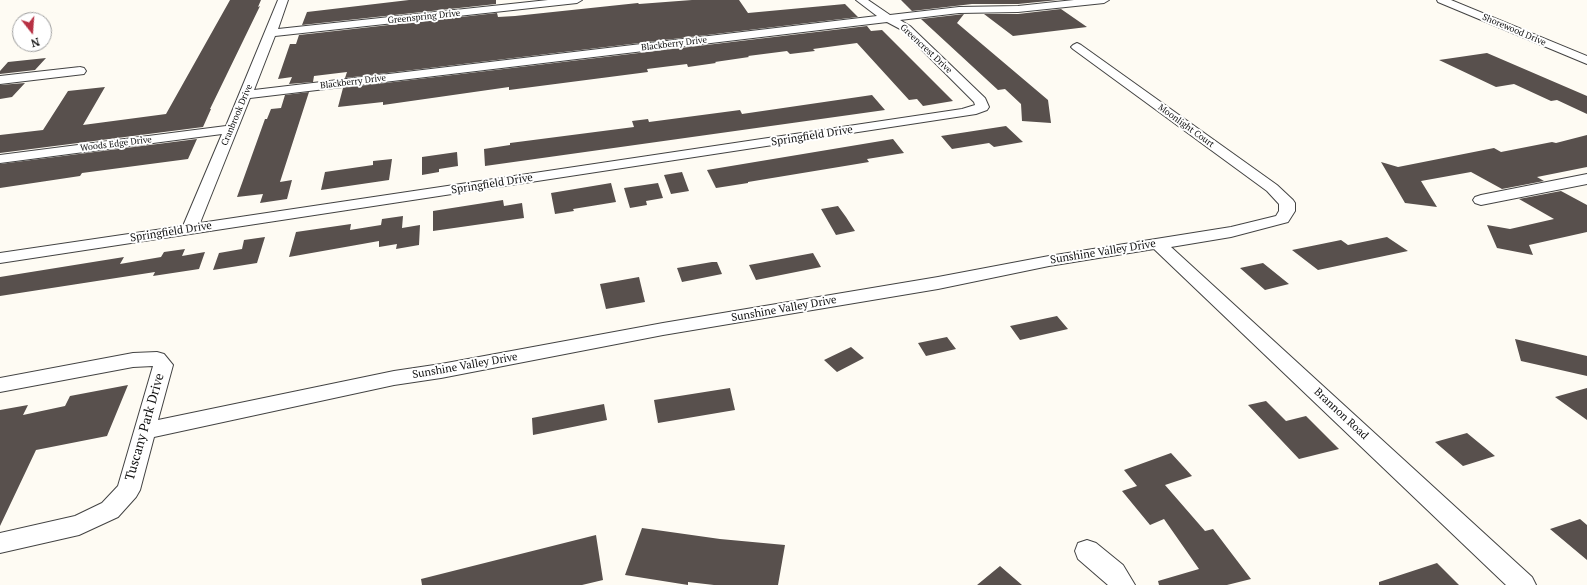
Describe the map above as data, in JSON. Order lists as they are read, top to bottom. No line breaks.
{"streets":{"street":["Greenspring Drive","Shorewood Drive","Blackberry Drive","Greencrest Drive","Cranbrook Drive","Moonlight Court","Springfield Drive","Woods Edge Drive","Sunshine Valley Drive","Brannon Road","Tuscany Park Drive"]},"crossings":[["Greenspring Drive","Cranbrook Drive"],["Blackberry Drive","Greencrest Drive"],["Blackberry Drive","Cranbrook Drive"],["Greencrest Drive","Springfield Drive"],["Cranbrook Drive","Springfield Drive"],["Cranbrook Drive","Woods Edge Drive"],["Moonlight Court","Sunshine Valley Drive"],["Sunshine Valley Drive","Brannon Road"],["Sunshine Valley Drive","Tuscany Park Drive"]],"north":"bottom"}
